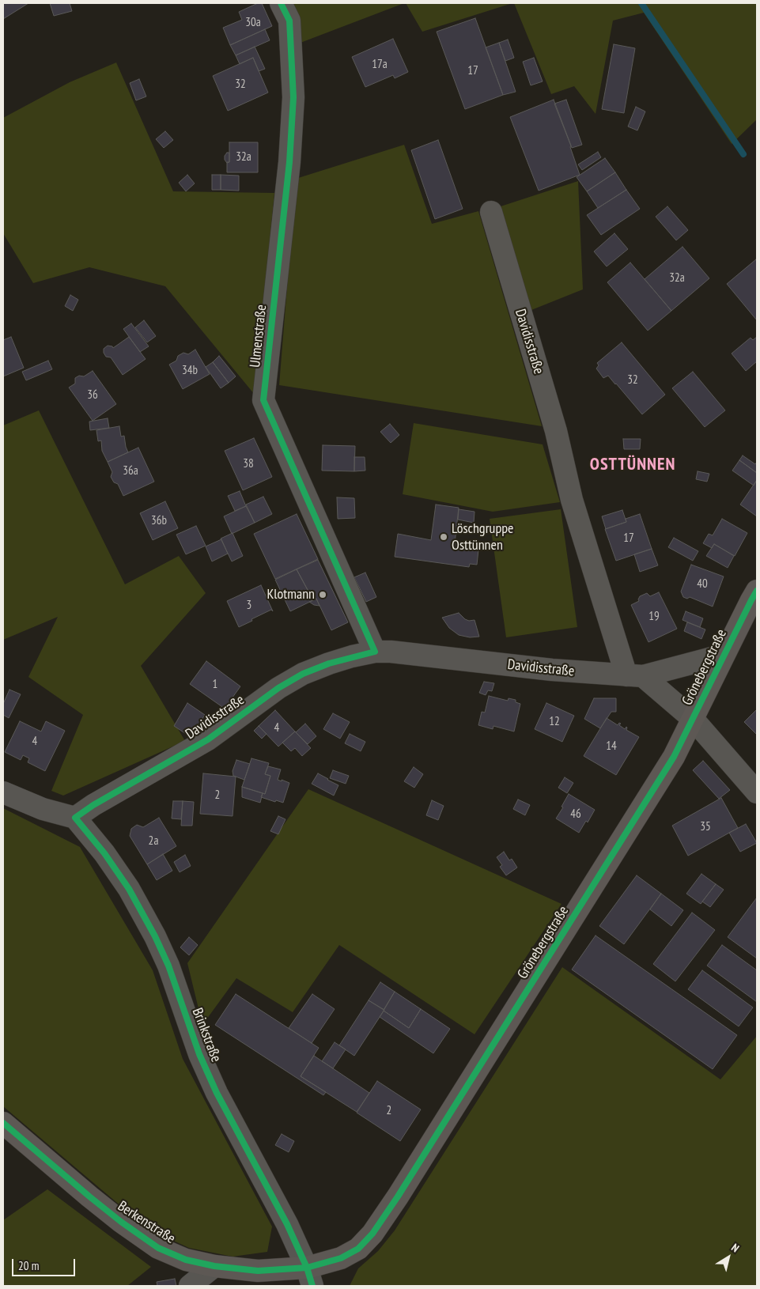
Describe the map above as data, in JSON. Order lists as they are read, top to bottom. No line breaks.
{"streets":{"street":["Ulmenstraße","Davidisstraße","Grönebergstraße","Brinkstraße","Berkenstraße"]},"crossings":[["Ulmenstraße","Davidisstraße"],["Davidisstraße","Grönebergstraße"],["Davidisstraße","Brinkstraße"],["Grönebergstraße","Brinkstraße"],["Grönebergstraße","Berkenstraße"],["Brinkstraße","Berkenstraße"]],"districts":["OSTTÜNNEN"],"places":["Löschgruppe Osttünnen","Klotmann"],"house_numbers":["30a","17a","17","32","32a","32a","34b","32","36","38","36a","36b","17","40","3","19","1","12","4","4","14","2","46","35","2a","2"],"scale_bar":"20 m","north":"top right"}
